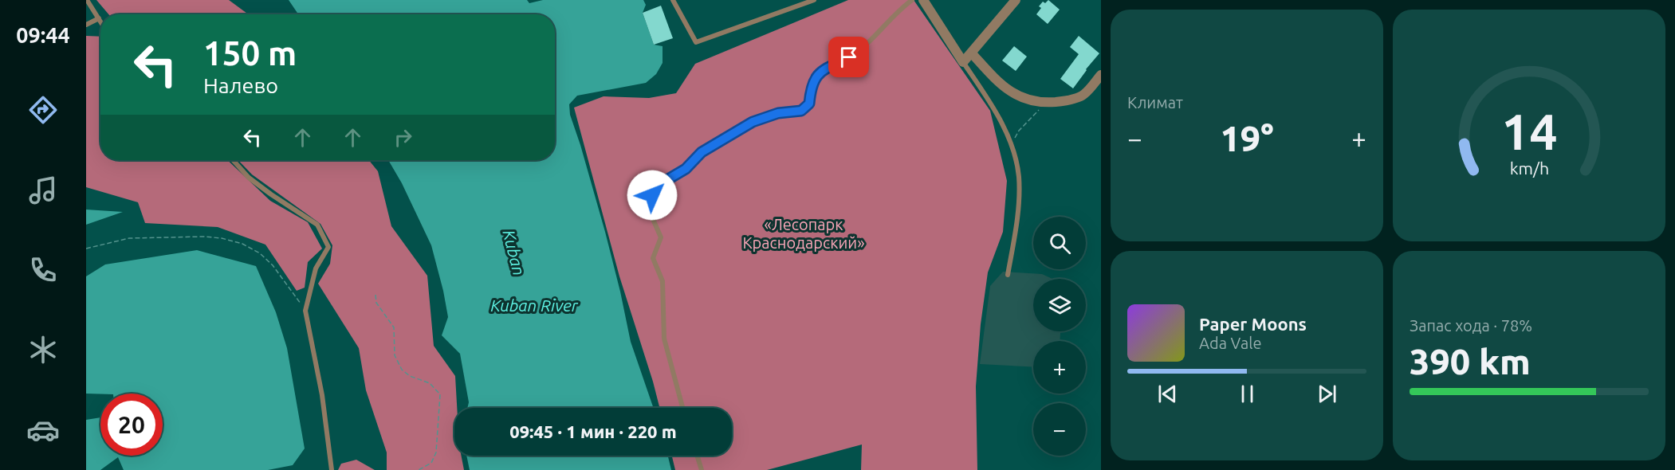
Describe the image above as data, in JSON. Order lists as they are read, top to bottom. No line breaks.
{"water":["Kuban","Kuban River"],"parks":["«Лесопарк Краснодарский»"],"page":{"tabs":"09:44","tile":["Климат",["Запас хода · 78%","390 km"]],"turn":["150 m","Налево"],"heat":["−","19°","+"],"map_buttons":["+","−"],"song":["Paper Moons","Ada Vale"],"limit":"20","trip":"09:45 · 1 мин · 220 m","gauge":["14","km/h"]}}
